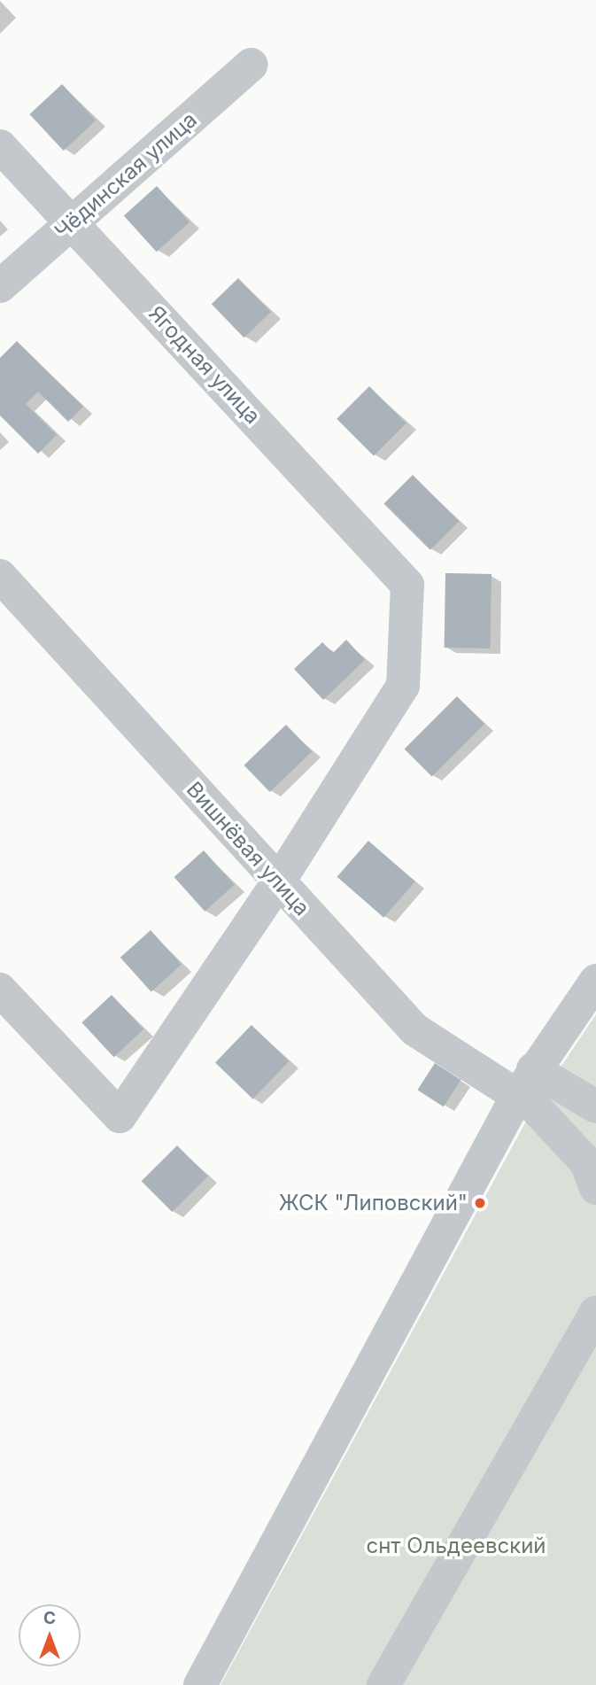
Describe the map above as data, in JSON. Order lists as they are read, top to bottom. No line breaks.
{"streets":{"street":["Чёдинская улица","Ягодная улица","Вишнёвая улица"]},"crossings":[["Чёдинская улица","Ягодная улица"],["Ягодная улица","Вишнёвая улица"]],"parks":["снт Ольдеевский"],"places":["ЖСК \"Липовский\""],"north":"top"}
